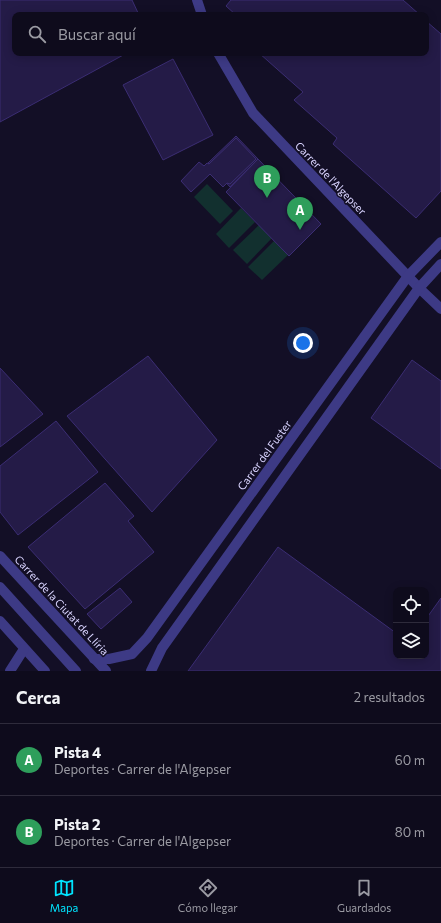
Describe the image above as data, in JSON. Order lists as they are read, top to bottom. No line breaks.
{"streets":{"street":["Carrer de l'Algepser","Carrer del Fuster","Carrer de la Ciutat de Llíria"]},"crossings":[["Carrer de l'Algepser","Carrer del Fuster"],["Carrer del Fuster","Carrer de la Ciutat de Llíria"]],"page":{"search":"Buscar aquí","pins":["B","A"],"heading":["Cerca","2 resultados"],"list":[{"mark":"A","name":"Pista 4","note":"Deportes · Carrer de l'Algepser","value":"60 m"},{"mark":"B","name":"Pista 2","note":"Deportes · Carrer de l'Algepser","value":"80 m"}],"nav":["Mapa","Cómo llegar","Guardados"]}}
